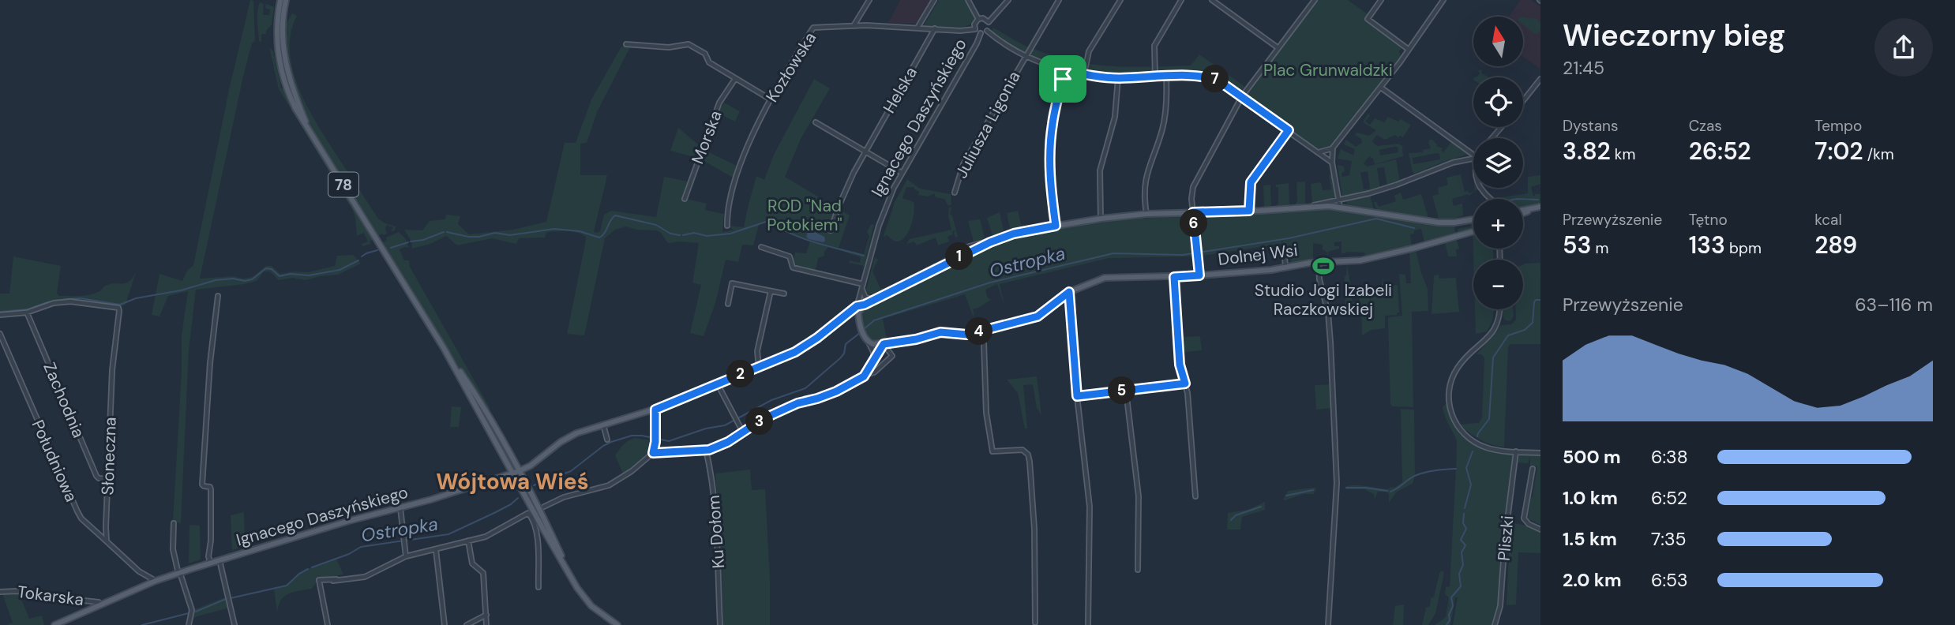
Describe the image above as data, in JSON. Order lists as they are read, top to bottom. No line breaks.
{"streets":{"main road":["Ignacego Daszyńskiego","78","Dolnej Wsi"],"street":["Kozłowska","Helska","Juliusza Ligonia","Morska","Zachodnia","Słoneczna","Południowa","Ku Dołom","Pliszki","Tokarska"]},"crossings":[["Kozłowska","Helska"],["Kozłowska","Ignacego Daszyńskiego"],["Ignacego Daszyńskiego","78"],["Ignacego Daszyńskiego","Tokarska"],["Zachodnia","Słoneczna"],["Słoneczna","Południowa"]],"districts":["Wójtowa Wieś"],"water":["Ostropka"],"parks":["Plac Grunwaldzki","ROD \"Nad Potokiem\""],"places":{"sports":["Studio Jogi Izabeli Raczkowskiej"]},"north":"top","page":{"heading":["Wieczorny bieg","21:45"],"map_buttons":["+","−"],"pins":["7","6","1","4","2","5","3"],"stats":[["Dystans","3.82 km"],["Czas","26:52"],["Tempo","7:02 /km"],["Przewyższenie","53 m"],["Tętno","133 bpm"],["kcal","289"]],"chart":["Przewyższenie","63–116 m"],"list":[{"name":"500 m","note":"6:38"},{"name":"1.0 km","note":"6:52"},{"name":"1.5 km","note":"7:35"},{"name":"2.0 km","note":"6:53"}]}}
